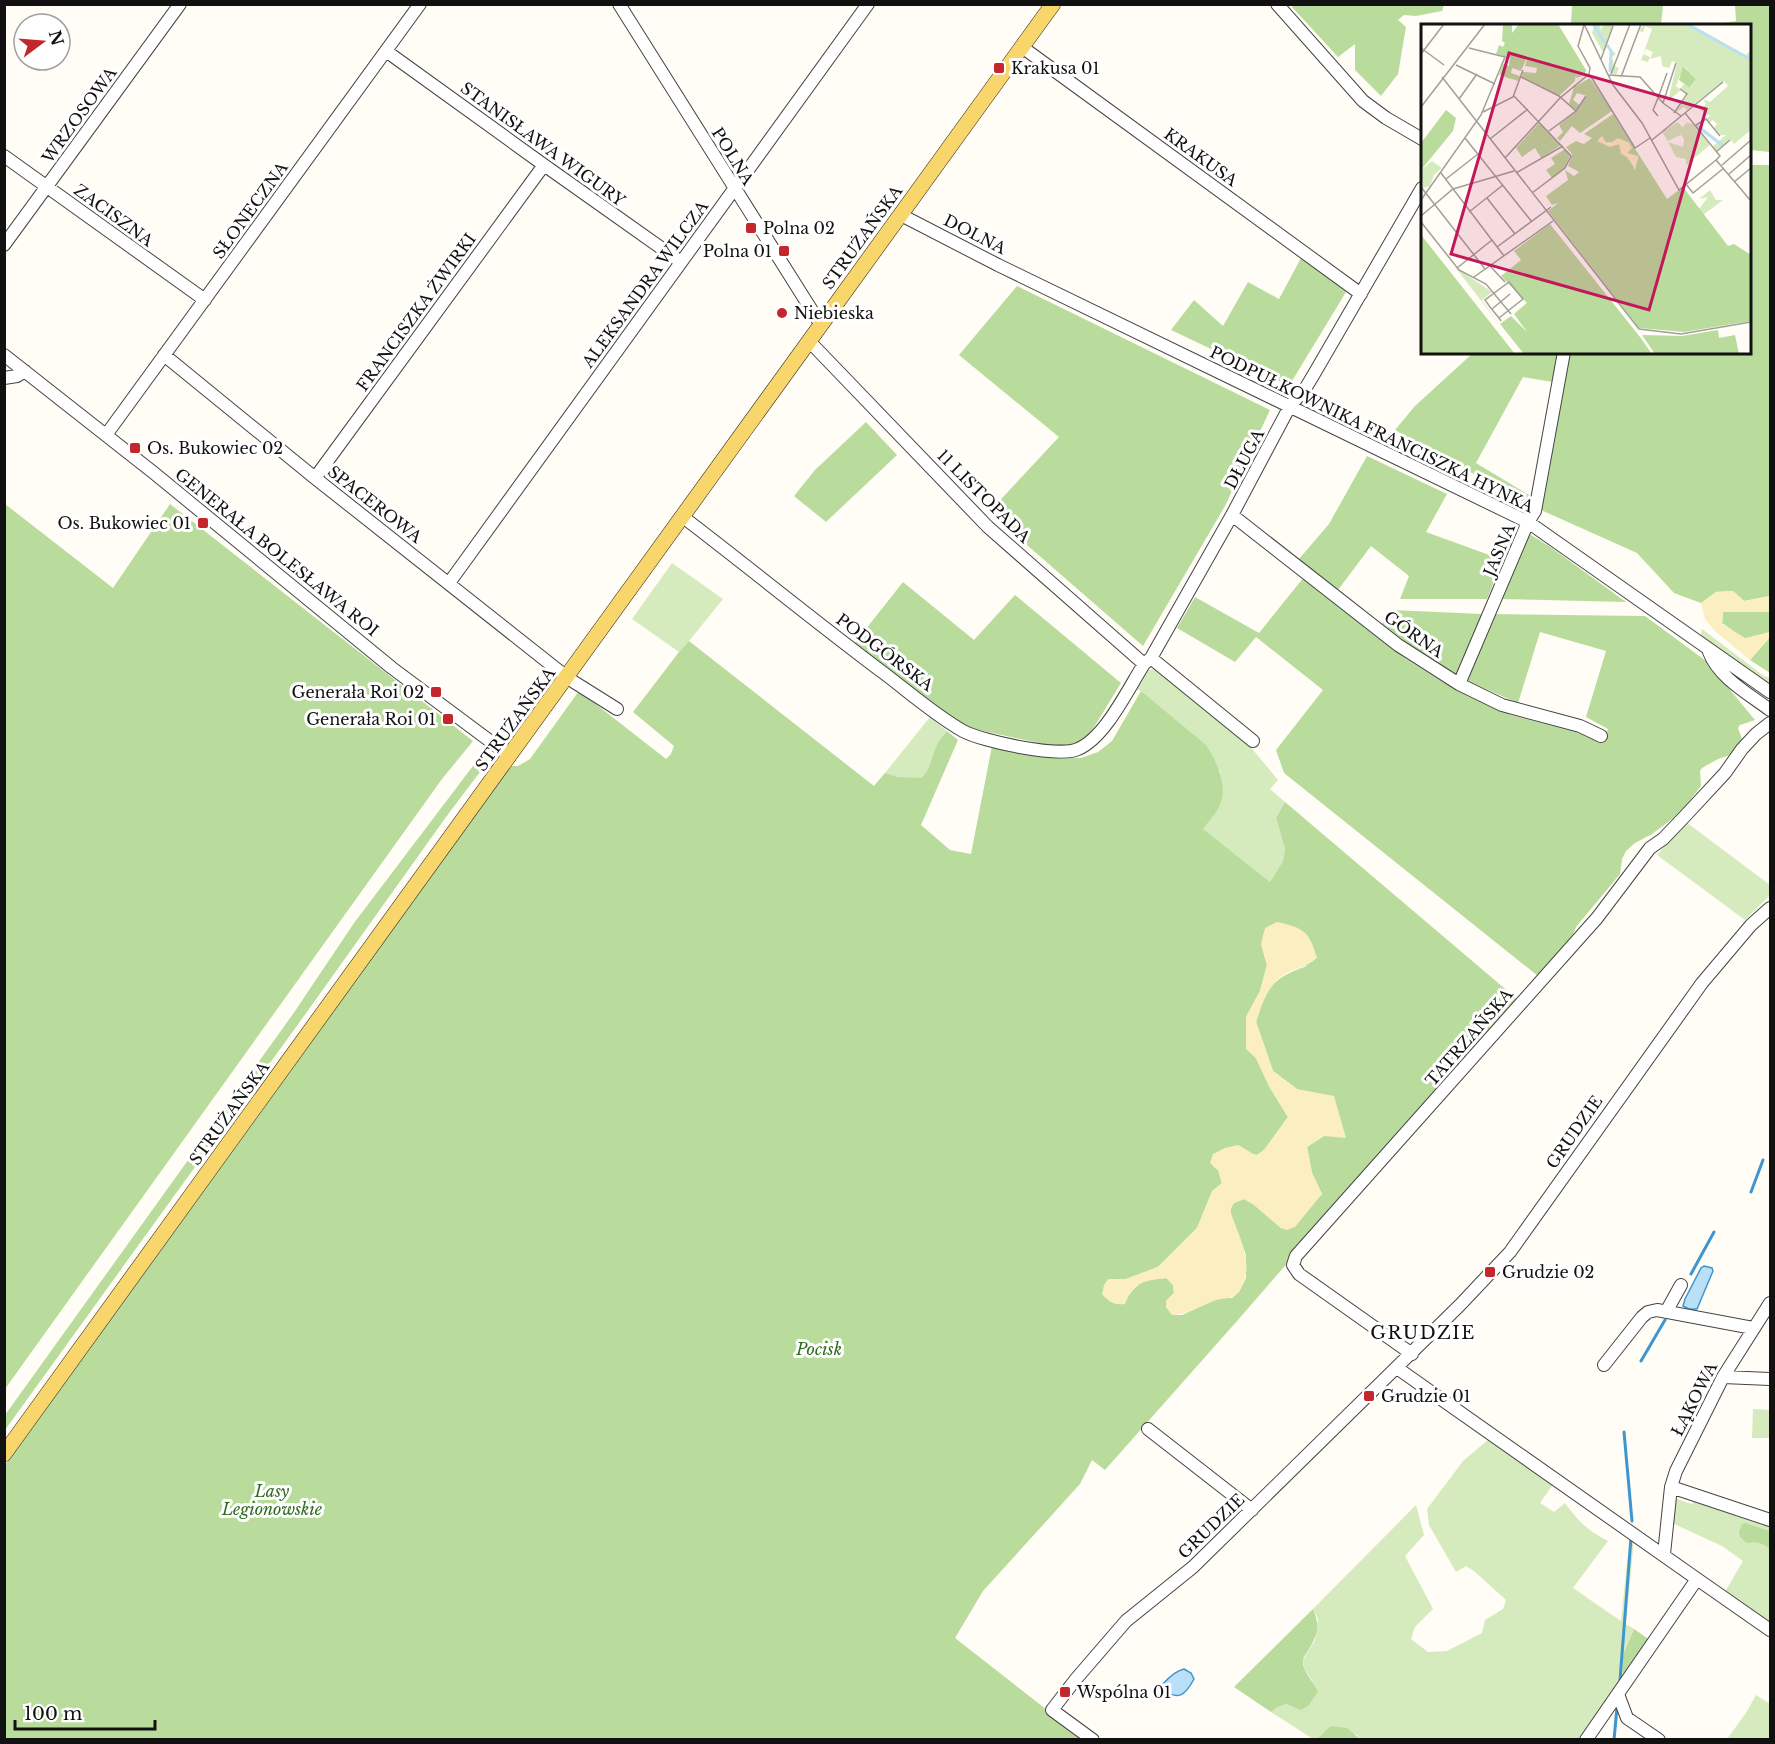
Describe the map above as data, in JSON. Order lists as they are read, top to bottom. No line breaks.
{"streets":{"main road":["STRUŻAŃSKA"],"street":["WRZOSOWA","STANISŁAWA WIGURY","POLNA","KRAKUSA","SŁONECZNA","ZACISZNA","DOLNA","ALEKSANDRA WILCZA","FRANCISZKA ŻWIRKI","PODPUŁKOWNIKA FRANCISZKA HYNKA","DŁUGA","11 LISTOPADA","SPACEROWA","JASNA","GENERAŁA BOLESŁAWA ROI","GÓRNA","PODGÓRSKA","TATRZAŃSKA","GRUDZIE","ŁĄKOWA"]},"crossings":[["WRZOSOWA","ZACISZNA"],["STANISŁAWA WIGURY","SŁONECZNA"],["STANISŁAWA WIGURY","ALEKSANDRA WILCZA"],["STANISŁAWA WIGURY","FRANCISZKA ŻWIRKI"],["POLNA","STRUŻAŃSKA"],["POLNA","ALEKSANDRA WILCZA"],["KRAKUSA","STRUŻAŃSKA"],["KRAKUSA","DŁUGA"],["SŁONECZNA","ZACISZNA"],["SŁONECZNA","SPACEROWA"],["SŁONECZNA","GENERAŁA BOLESŁAWA ROI"],["DOLNA","STRUŻAŃSKA"],["DOLNA","PODPUŁKOWNIKA FRANCISZKA HYNKA"],["STRUŻAŃSKA","11 LISTOPADA"],["STRUŻAŃSKA","SPACEROWA"],["STRUŻAŃSKA","GENERAŁA BOLESŁAWA ROI"],["STRUŻAŃSKA","PODGÓRSKA"],["ALEKSANDRA WILCZA","SPACEROWA"],["FRANCISZKA ŻWIRKI","SPACEROWA"],["PODPUŁKOWNIKA FRANCISZKA HYNKA","DŁUGA"],["PODPUŁKOWNIKA FRANCISZKA HYNKA","JASNA"],["DŁUGA","11 LISTOPADA"],["DŁUGA","GÓRNA"],["DŁUGA","PODGÓRSKA"],["JASNA","GÓRNA"],["TATRZAŃSKA","GRUDZIE"]],"districts":["GRUDZIE"],"parks":["Pocisk","Lasy Legionowskie"],"places":{"transit":["Krakusa 01","Polna 02","Polna 01","Os. Bukowiec 02","Os. Bukowiec 01","Generała Roi 02","Generała Roi 01","Grudzie 02","Grudzie 01","Wspólna 01"],"other":["Niebieska"]},"scale_bar":"100 m","north":"right"}
